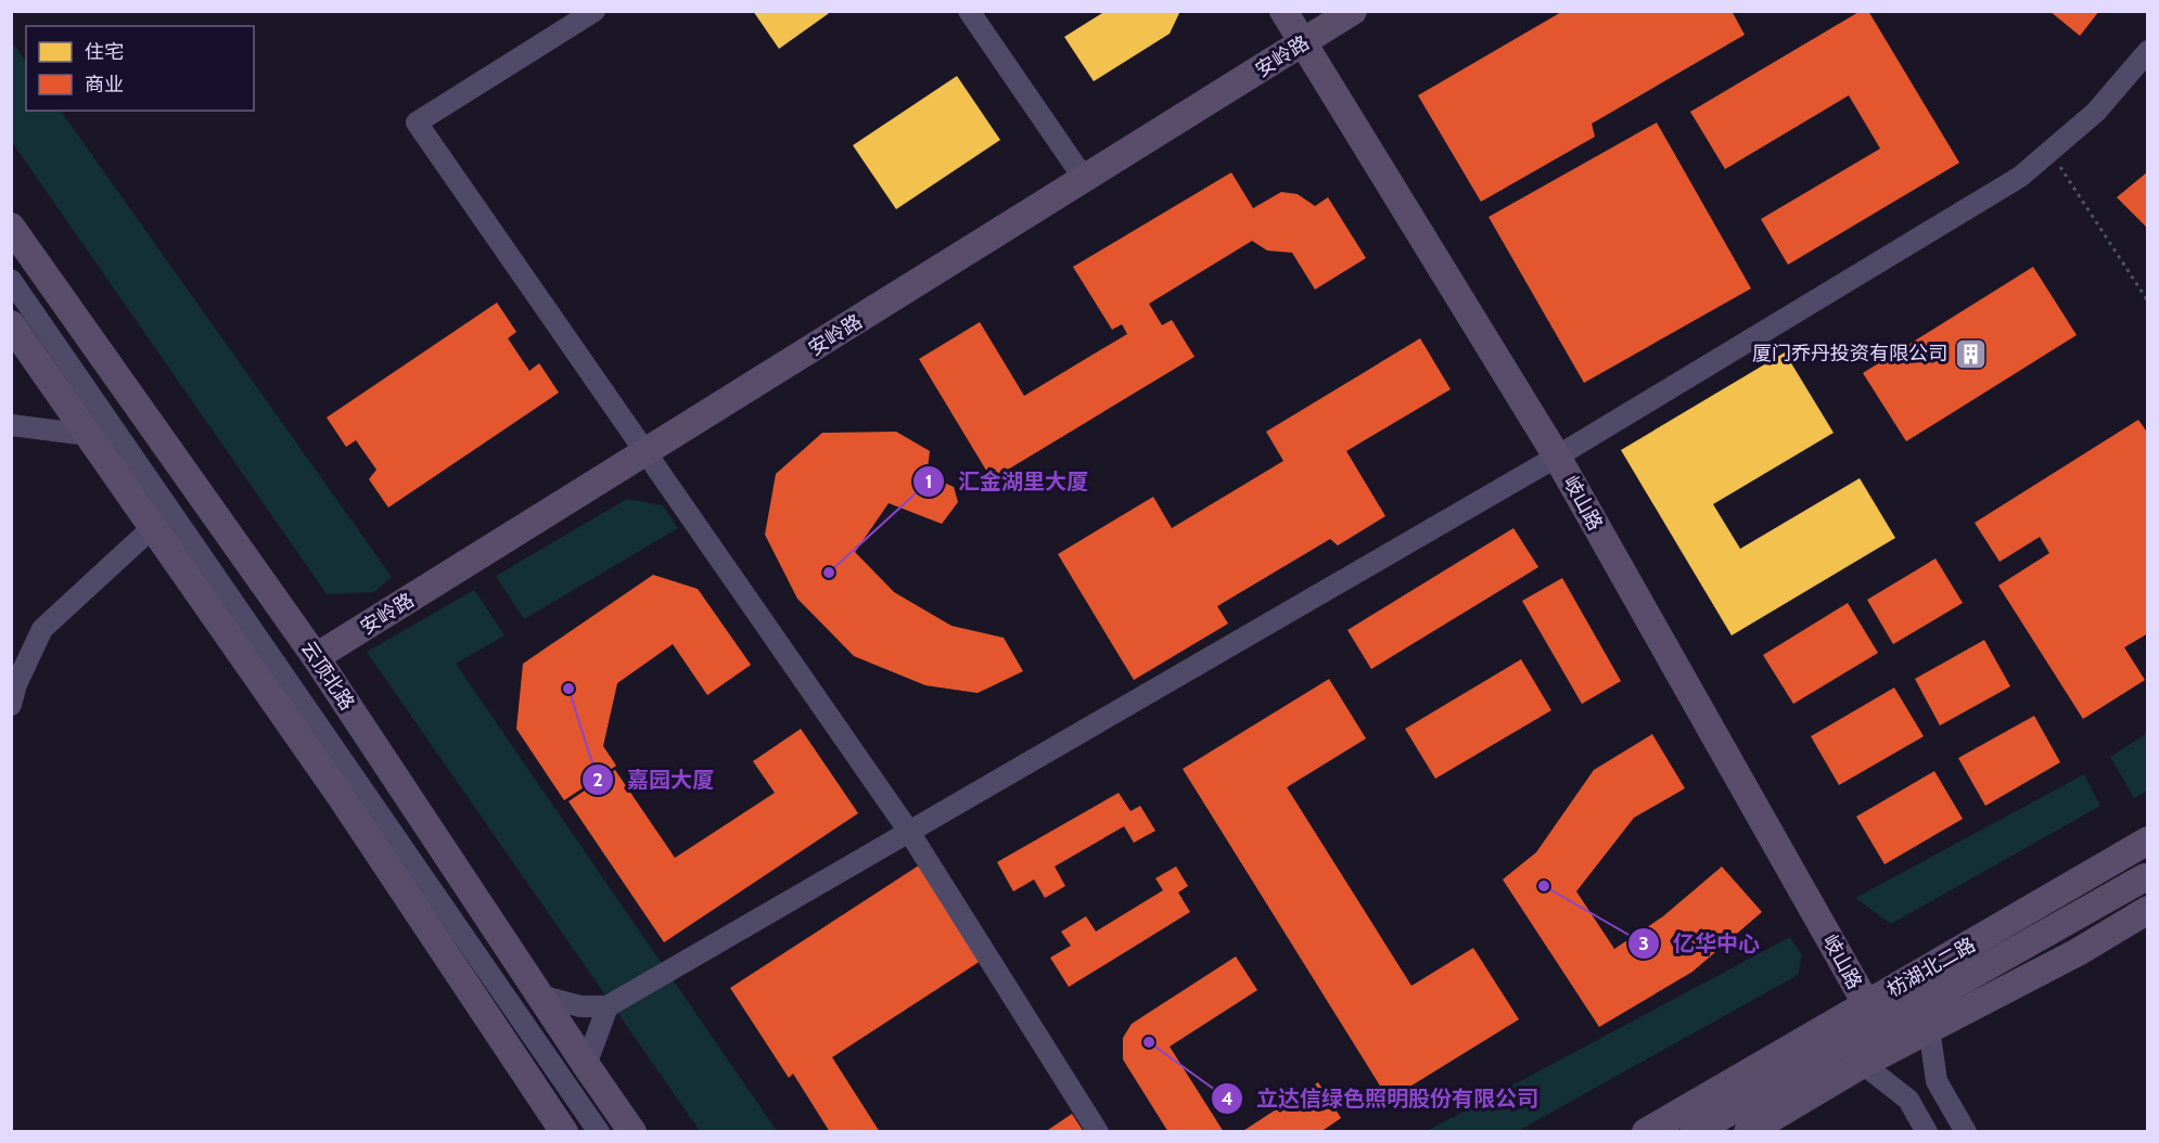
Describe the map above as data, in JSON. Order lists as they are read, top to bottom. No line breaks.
{"streets":{"main road":["安岭路","岐山路","云顶北路","枋湖北二路"]},"crossings":[["安岭路","岐山路"],["安岭路","云顶北路"],["岐山路","枋湖北二路"]],"places":{"building":["厦门乔丹投资有限公司"],"other":["汇金湖里大厦","嘉园大厦","亿华中心","立达信绿色照明股份有限公司"]},"legend":["住宅","商业"]}
